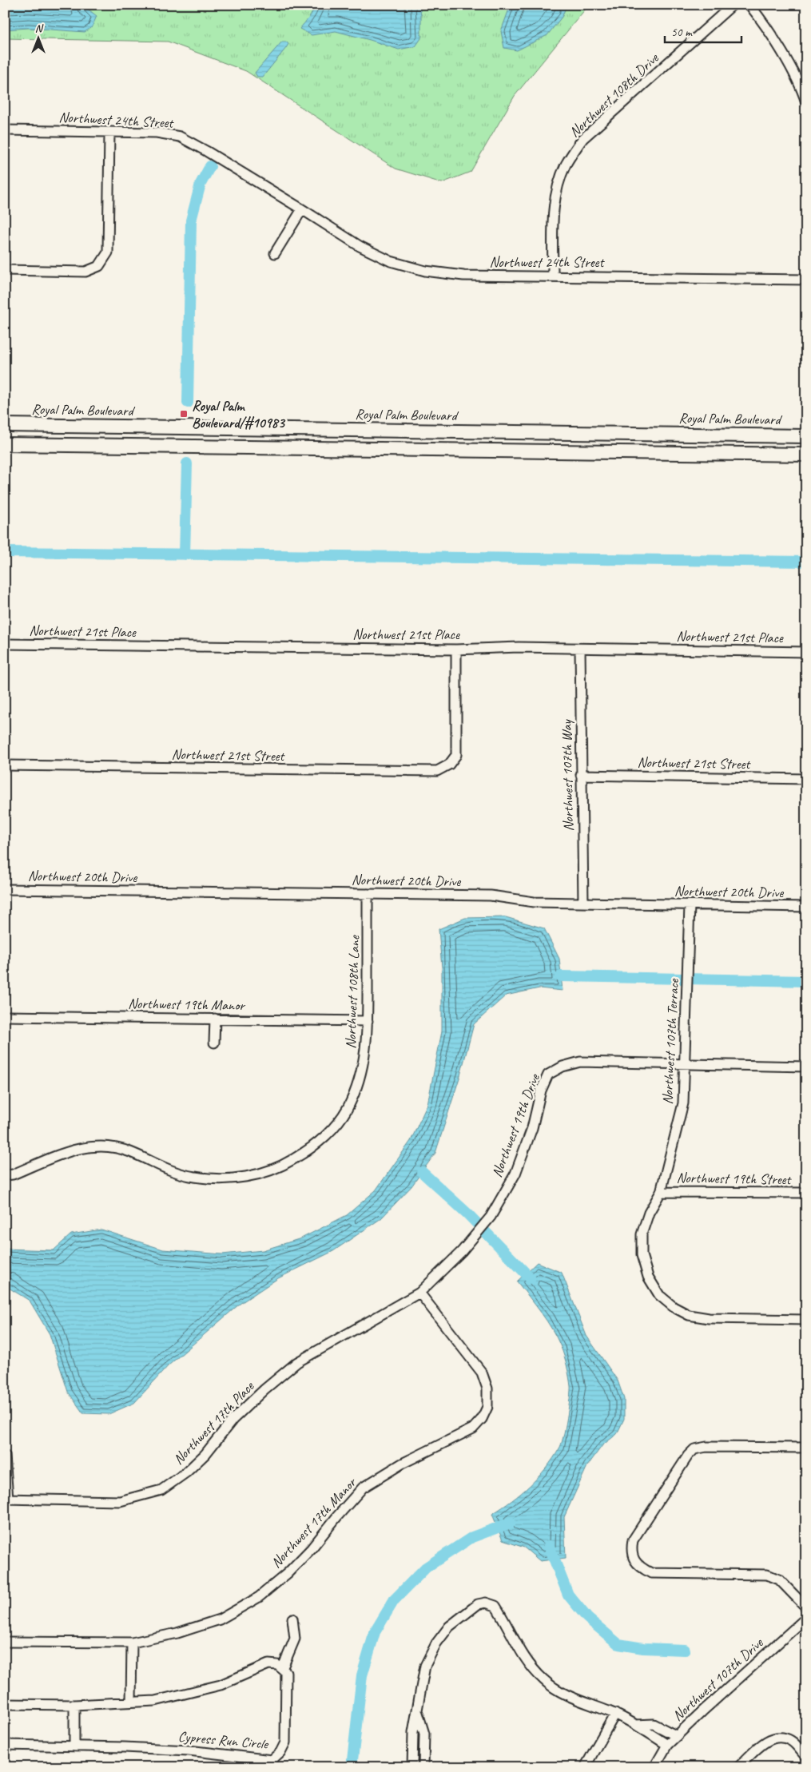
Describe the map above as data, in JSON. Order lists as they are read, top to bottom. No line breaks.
{"streets":{"main road":["Royal Palm Boulevard"],"street":["Northwest 108th Drive","Northwest 24th Street","Northwest 21st Place","Northwest 21st Street","Northwest 107th Way","Northwest 20th Drive","Northwest 108th Lane","Northwest 19th Manor","Northwest 107th Terrace","Northwest 19th Drive","Northwest 19th Street","Northwest 17th Place","Northwest 17th Manor","Northwest 107th Drive","Cypress Run Circle"]},"crossings":[["Northwest 108th Drive","Northwest 24th Street"],["Northwest 21st Place","Northwest 21st Street"],["Northwest 21st Place","Northwest 107th Way"],["Northwest 21st Street","Northwest 107th Way"],["Northwest 107th Way","Northwest 20th Drive"],["Northwest 20th Drive","Northwest 108th Lane"],["Northwest 20th Drive","Northwest 107th Terrace"],["Northwest 108th Lane","Northwest 19th Manor"],["Northwest 107th Terrace","Northwest 19th Drive"],["Northwest 107th Terrace","Northwest 19th Street"],["Northwest 19th Drive","Northwest 17th Place"],["Northwest 19th Drive","Northwest 17th Manor"],["Northwest 17th Place","Northwest 17th Manor"]],"places":{"transit":["Royal Palm Boulevard/#10983"]},"scale_bar":"50 m","north":"top"}
